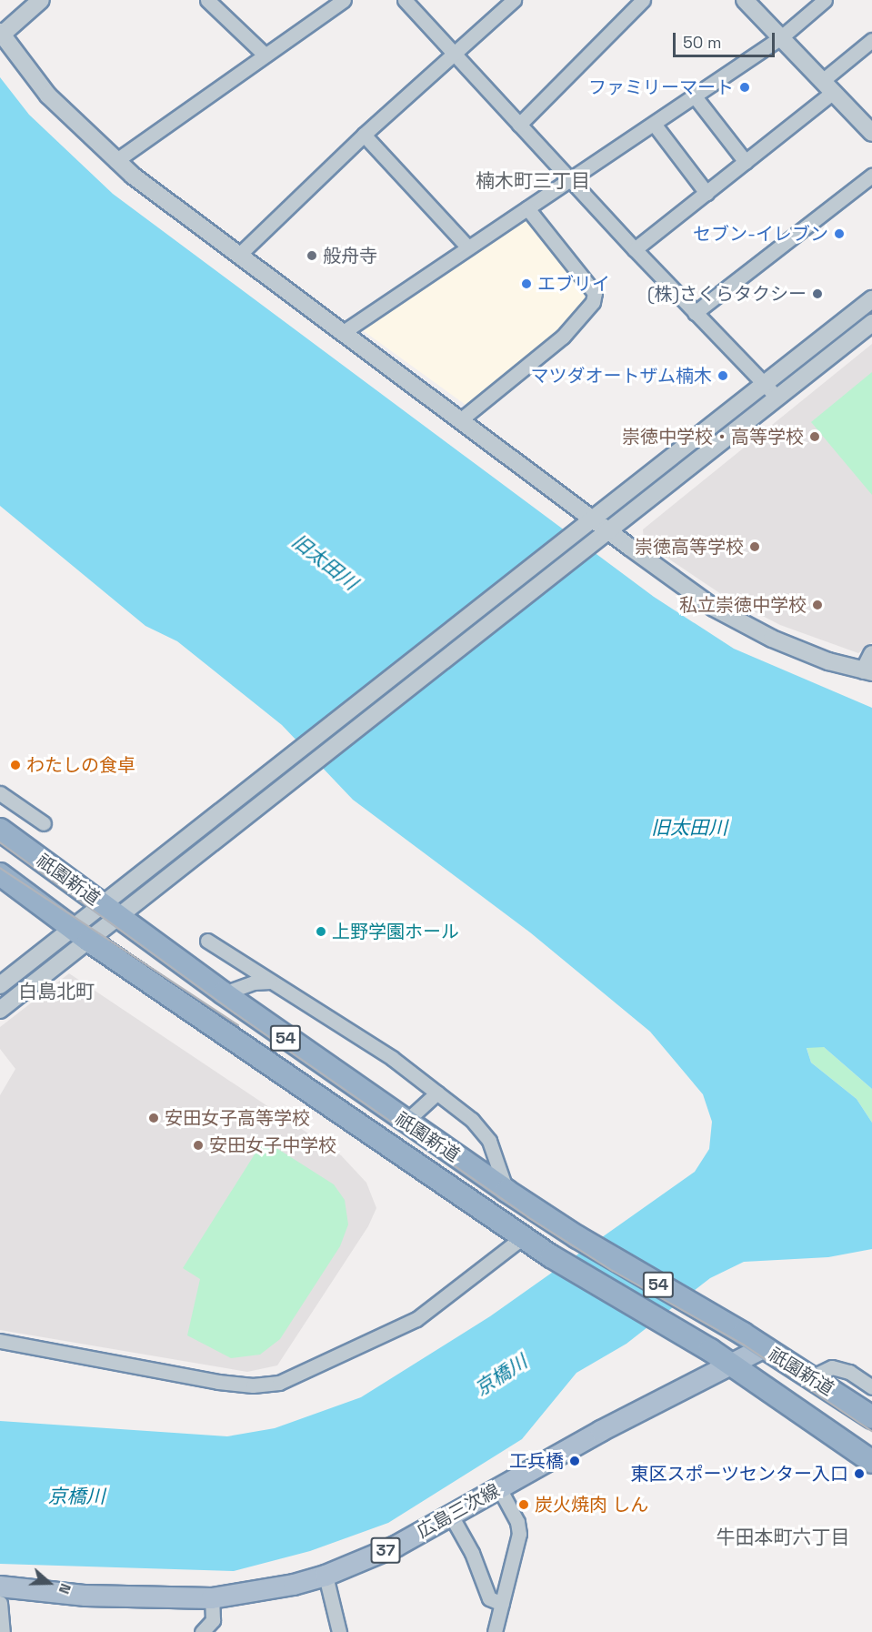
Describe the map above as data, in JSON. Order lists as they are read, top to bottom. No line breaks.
{"streets":{"highway":["祇園新道","54"],"main road":["広島三次線","37"]},"crossings":[["祇園新道","広島三次線"]],"districts":["楠木町三丁目","白島北町","牛田本町六丁目"],"water":["旧太田川","京橋川"],"places":["ファミリーマート","セブン-イレブン","般舟寺","エブリイ","(株)さくらタクシー","マツダオートザム楠木","崇徳中学校・高等学校","崇徳高等学校","私立崇徳中学校","わたしの食卓","上野学園ホール","安田女子高等学校","安田女子中学校","工兵橋","東区スポーツセンター入口","炭火焼肉 しん"],"scale_bar":"50 m","north":"right"}
